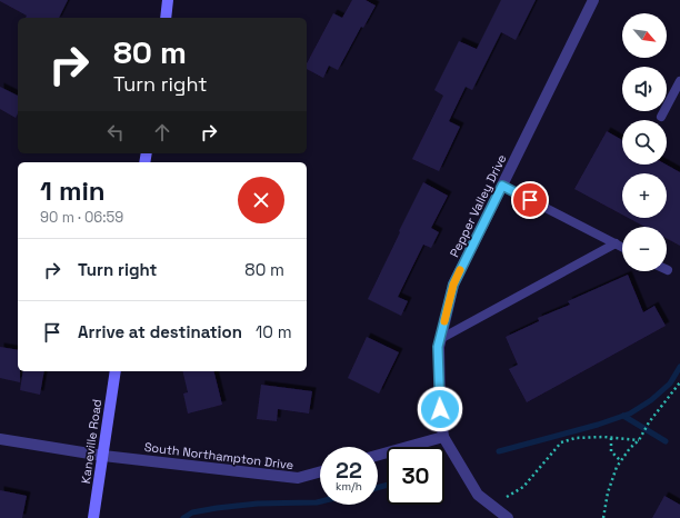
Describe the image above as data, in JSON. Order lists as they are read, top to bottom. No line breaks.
{"streets":{"main road":["Kaneville Road"],"street":["Pepper Valley Drive","South Northampton Drive"]},"crossings":[["Kaneville Road","South Northampton Drive"]],"north":"bottom right","page":{"map_buttons":["+","−"],"turn":["80 m","Turn right"],"heading":["1 min","90 m · 06:59"],"list":[{"name":"Turn right","value":"80 m"},{"name":"Arrive at destination","value":"10 m"}],"speed":"22 km/h","limit":"30"}}
